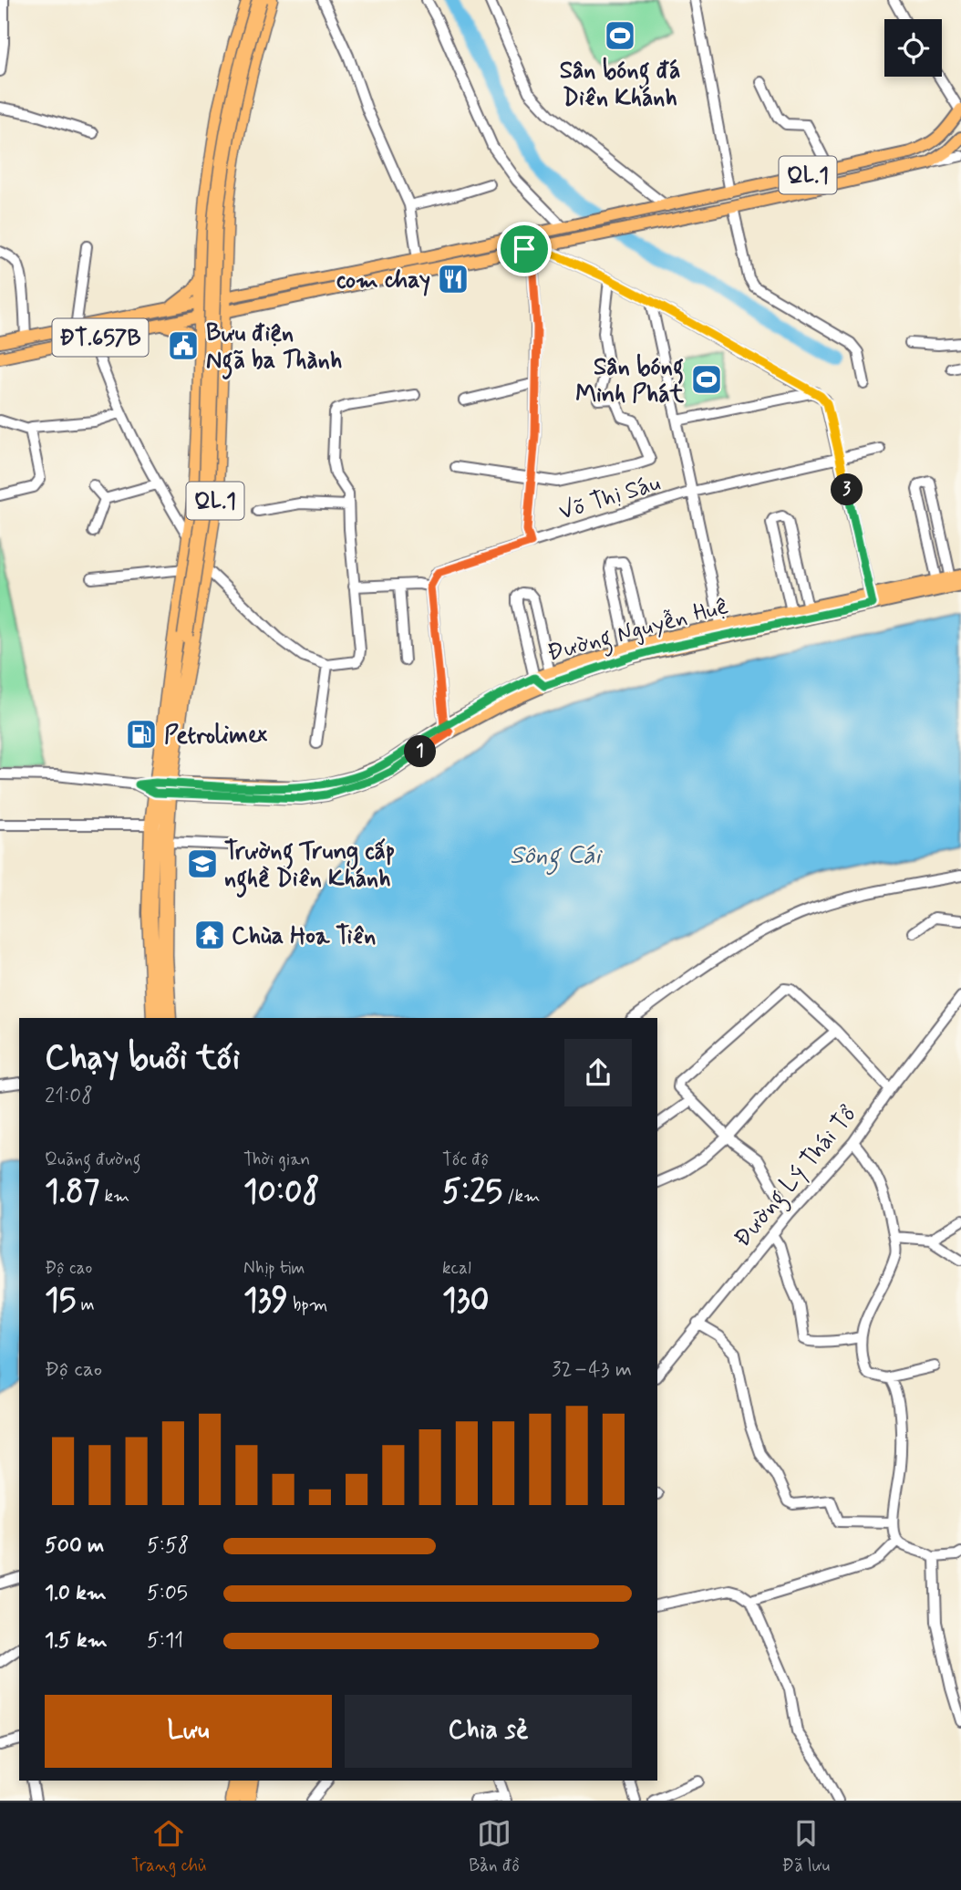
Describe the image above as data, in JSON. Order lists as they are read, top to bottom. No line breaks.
{"streets":{"highway":["QL.1"],"main road":["ĐT.657B","Đường Nguyễn Huệ"],"street":["Võ Thị Sáu","Đường Lý Thái Tổ"]},"crossings":[["QL.1","ĐT.657B"],["QL.1","Đường Nguyễn Huệ"]],"water":["Sông Cái"],"places":{"sports":["Sân bóng đá Diên Khánh","Sân bóng Minh Phát"],"restaurant":["com chay"],"public building":["Bưu điện Ngã ba Thành"],"fuel station":["Petrolimex"],"school or university":["Trường Trung cấp nghề Diên Khánh"],"temple":["Chùa Hoa Tiên"]},"page":{"pins":["3","1"],"heading":["Chạy buổi tối","21:08"],"stats":[["Quãng đường","1.87 km"],["Thời gian","10:08"],["Tốc độ","5:25 /km"],["Độ cao","15 m"],["Nhịp tim","139 bpm"],["kcal","130"]],"chart":["Độ cao","32–43 m"],"list":[{"name":"500 m","note":"5:58"},{"name":"1.0 km","note":"5:05"},{"name":"1.5 km","note":"5:11"}],"buttons":["Lưu","Chia sẻ"],"tabs":["Trang chủ","Bản đồ","Đã lưu"]}}
